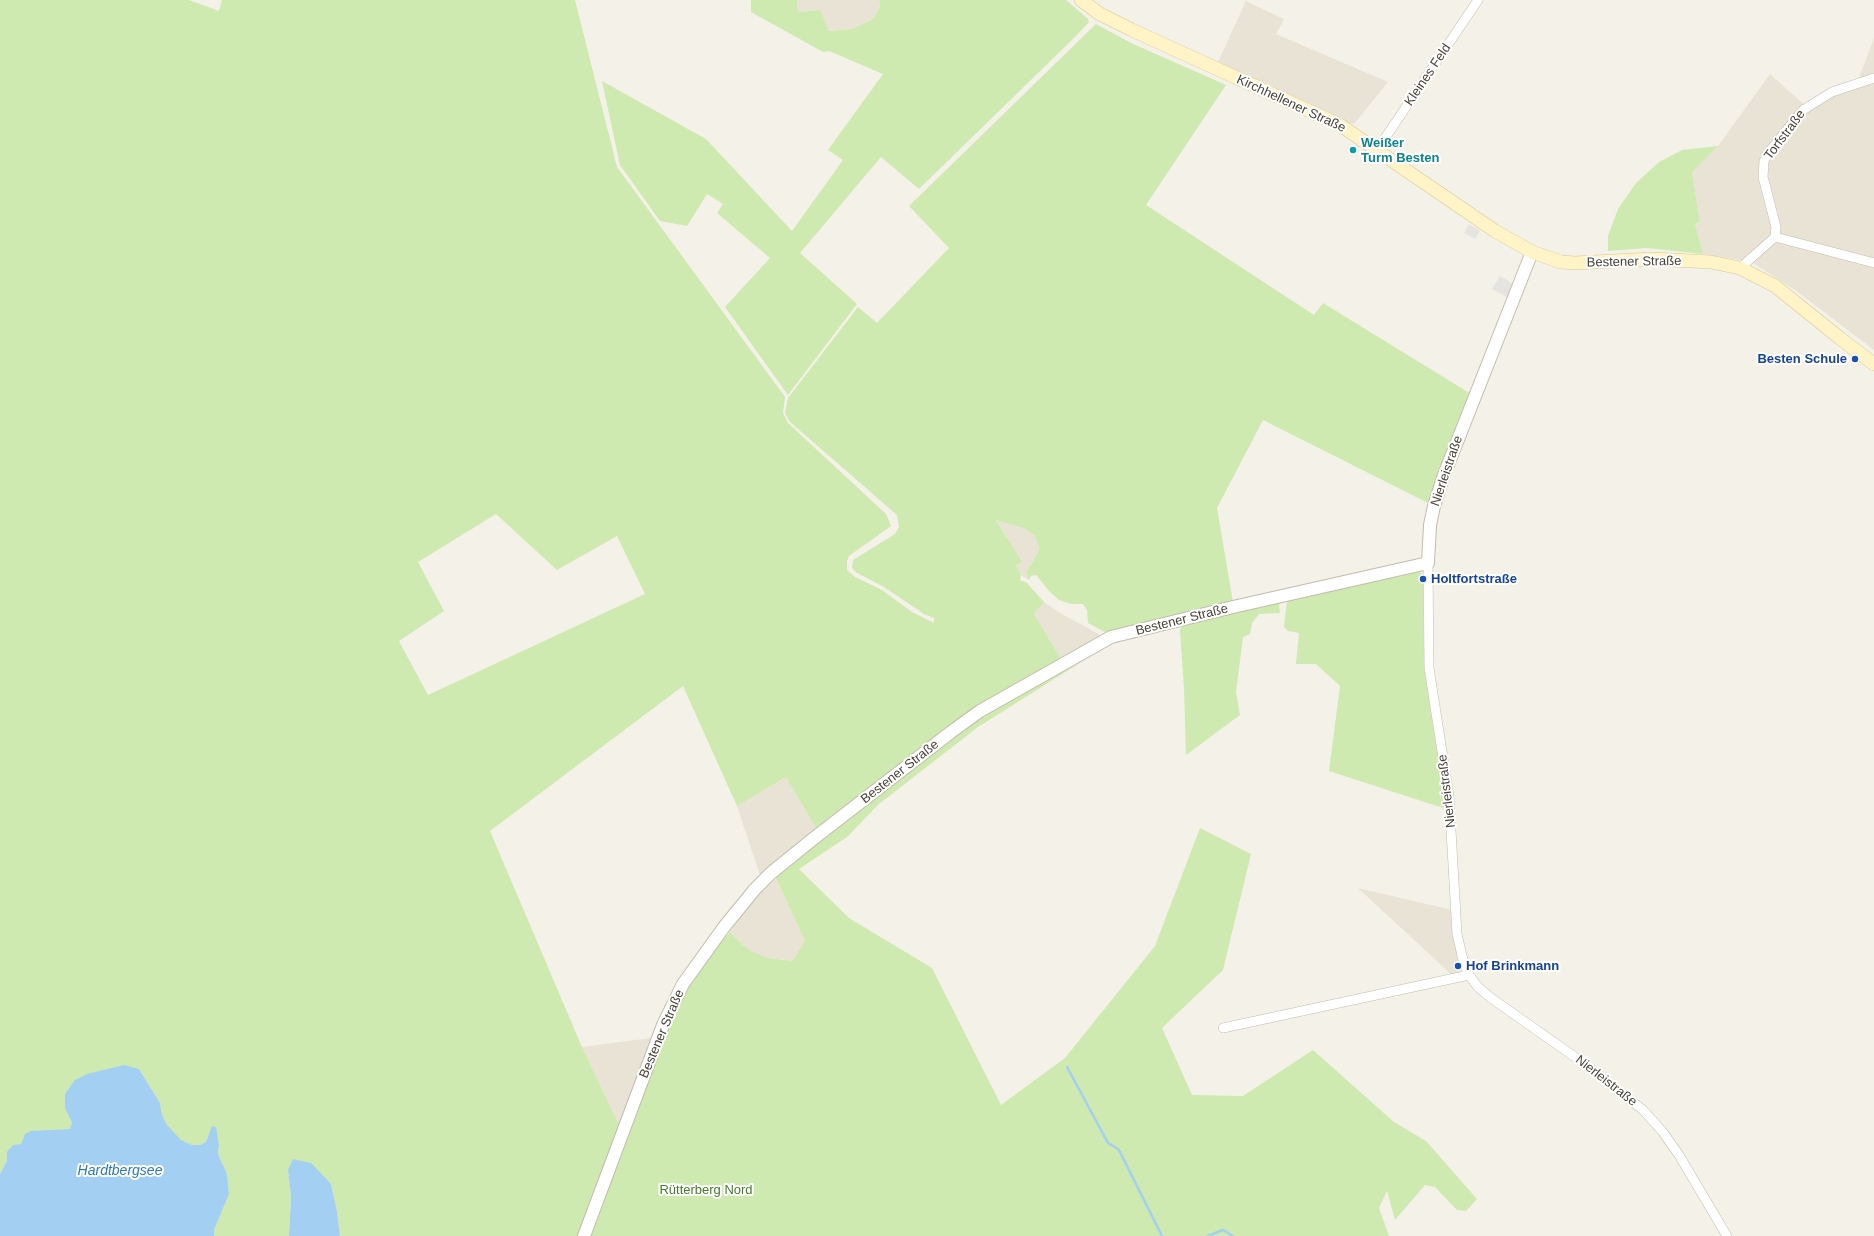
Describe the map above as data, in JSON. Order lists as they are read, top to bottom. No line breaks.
{"streets":{"main road":["Kirchhellener Straße","Bestener Straße"],"street":["Kleines Feld","Torfstraße","Nierleistraße"]},"crossings":[["Kleines Feld","Kirchhellener Straße"],["Kirchhellener Straße","Bestener Straße"],["Kirchhellener Straße","Nierleistraße"],["Bestener Straße","Nierleistraße"]],"water":["Hardtbergsee"],"parks":["Rütterberg Nord"],"places":["Weißer Turm Besten","Besten Schule","Holtfortstraße","Hof Brinkmann"]}
